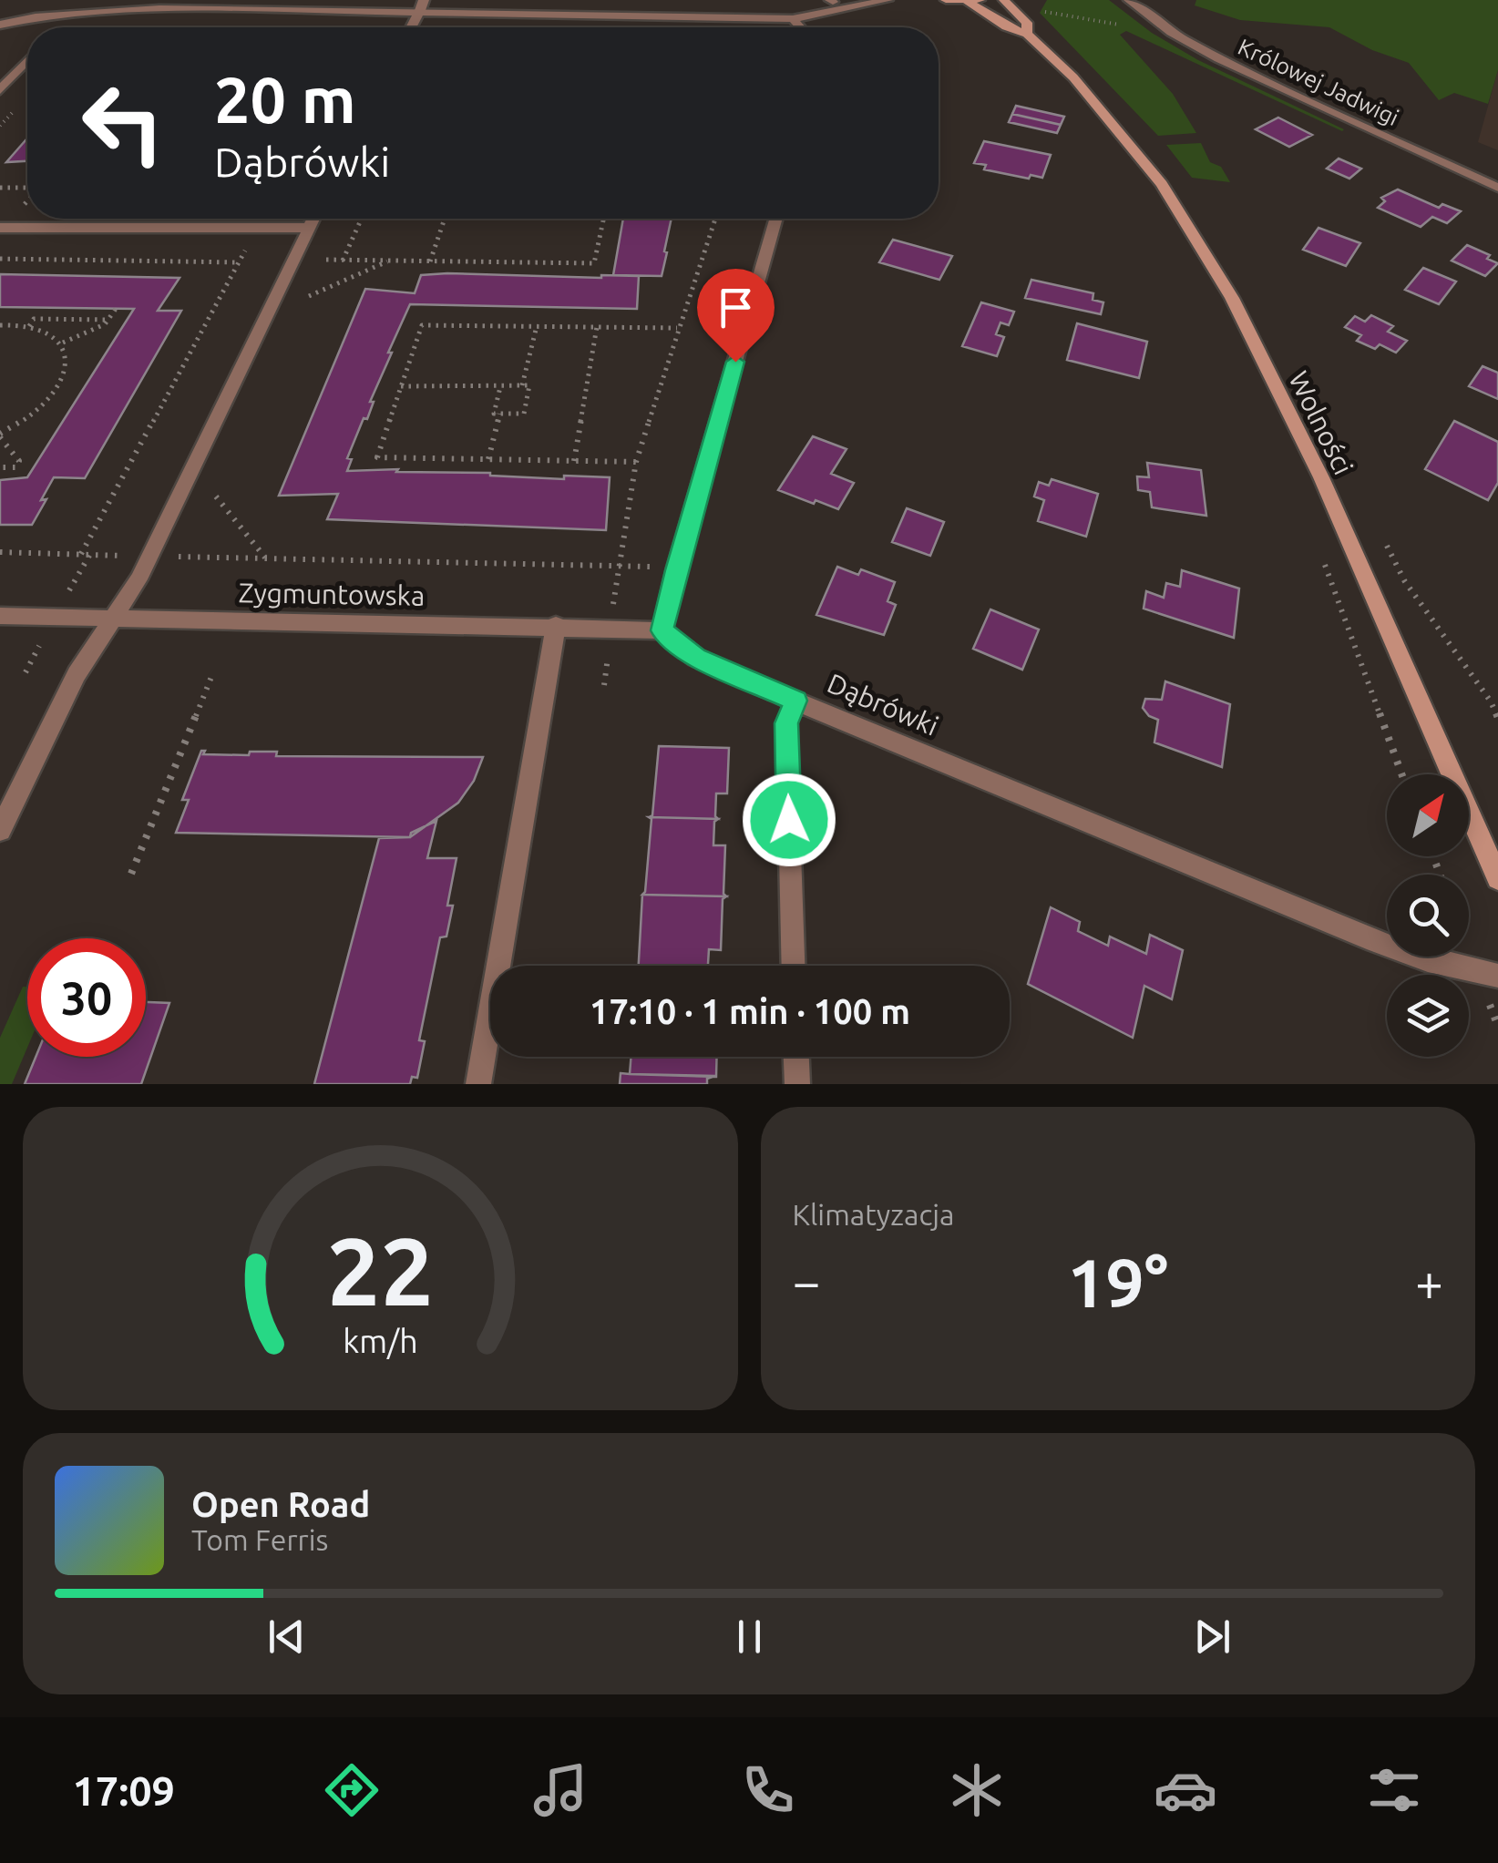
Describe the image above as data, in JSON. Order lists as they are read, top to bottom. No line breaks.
{"streets":{"main road":["Wolności"],"street":["Królowej Jadwigi","Zygmuntowska","Dąbrówki"]},"crossings":[["Zygmuntowska","Dąbrówki"]],"north":"top right","page":{"turn":["20 m","Dąbrówki"],"limit":"30","trip":"17:10 · 1 min · 100 m","tile":"Klimatyzacja","heat":["−","19°","+"],"song":["Open Road","Tom Ferris"],"tabs":"17:09","gauge":["22","km/h"]}}
